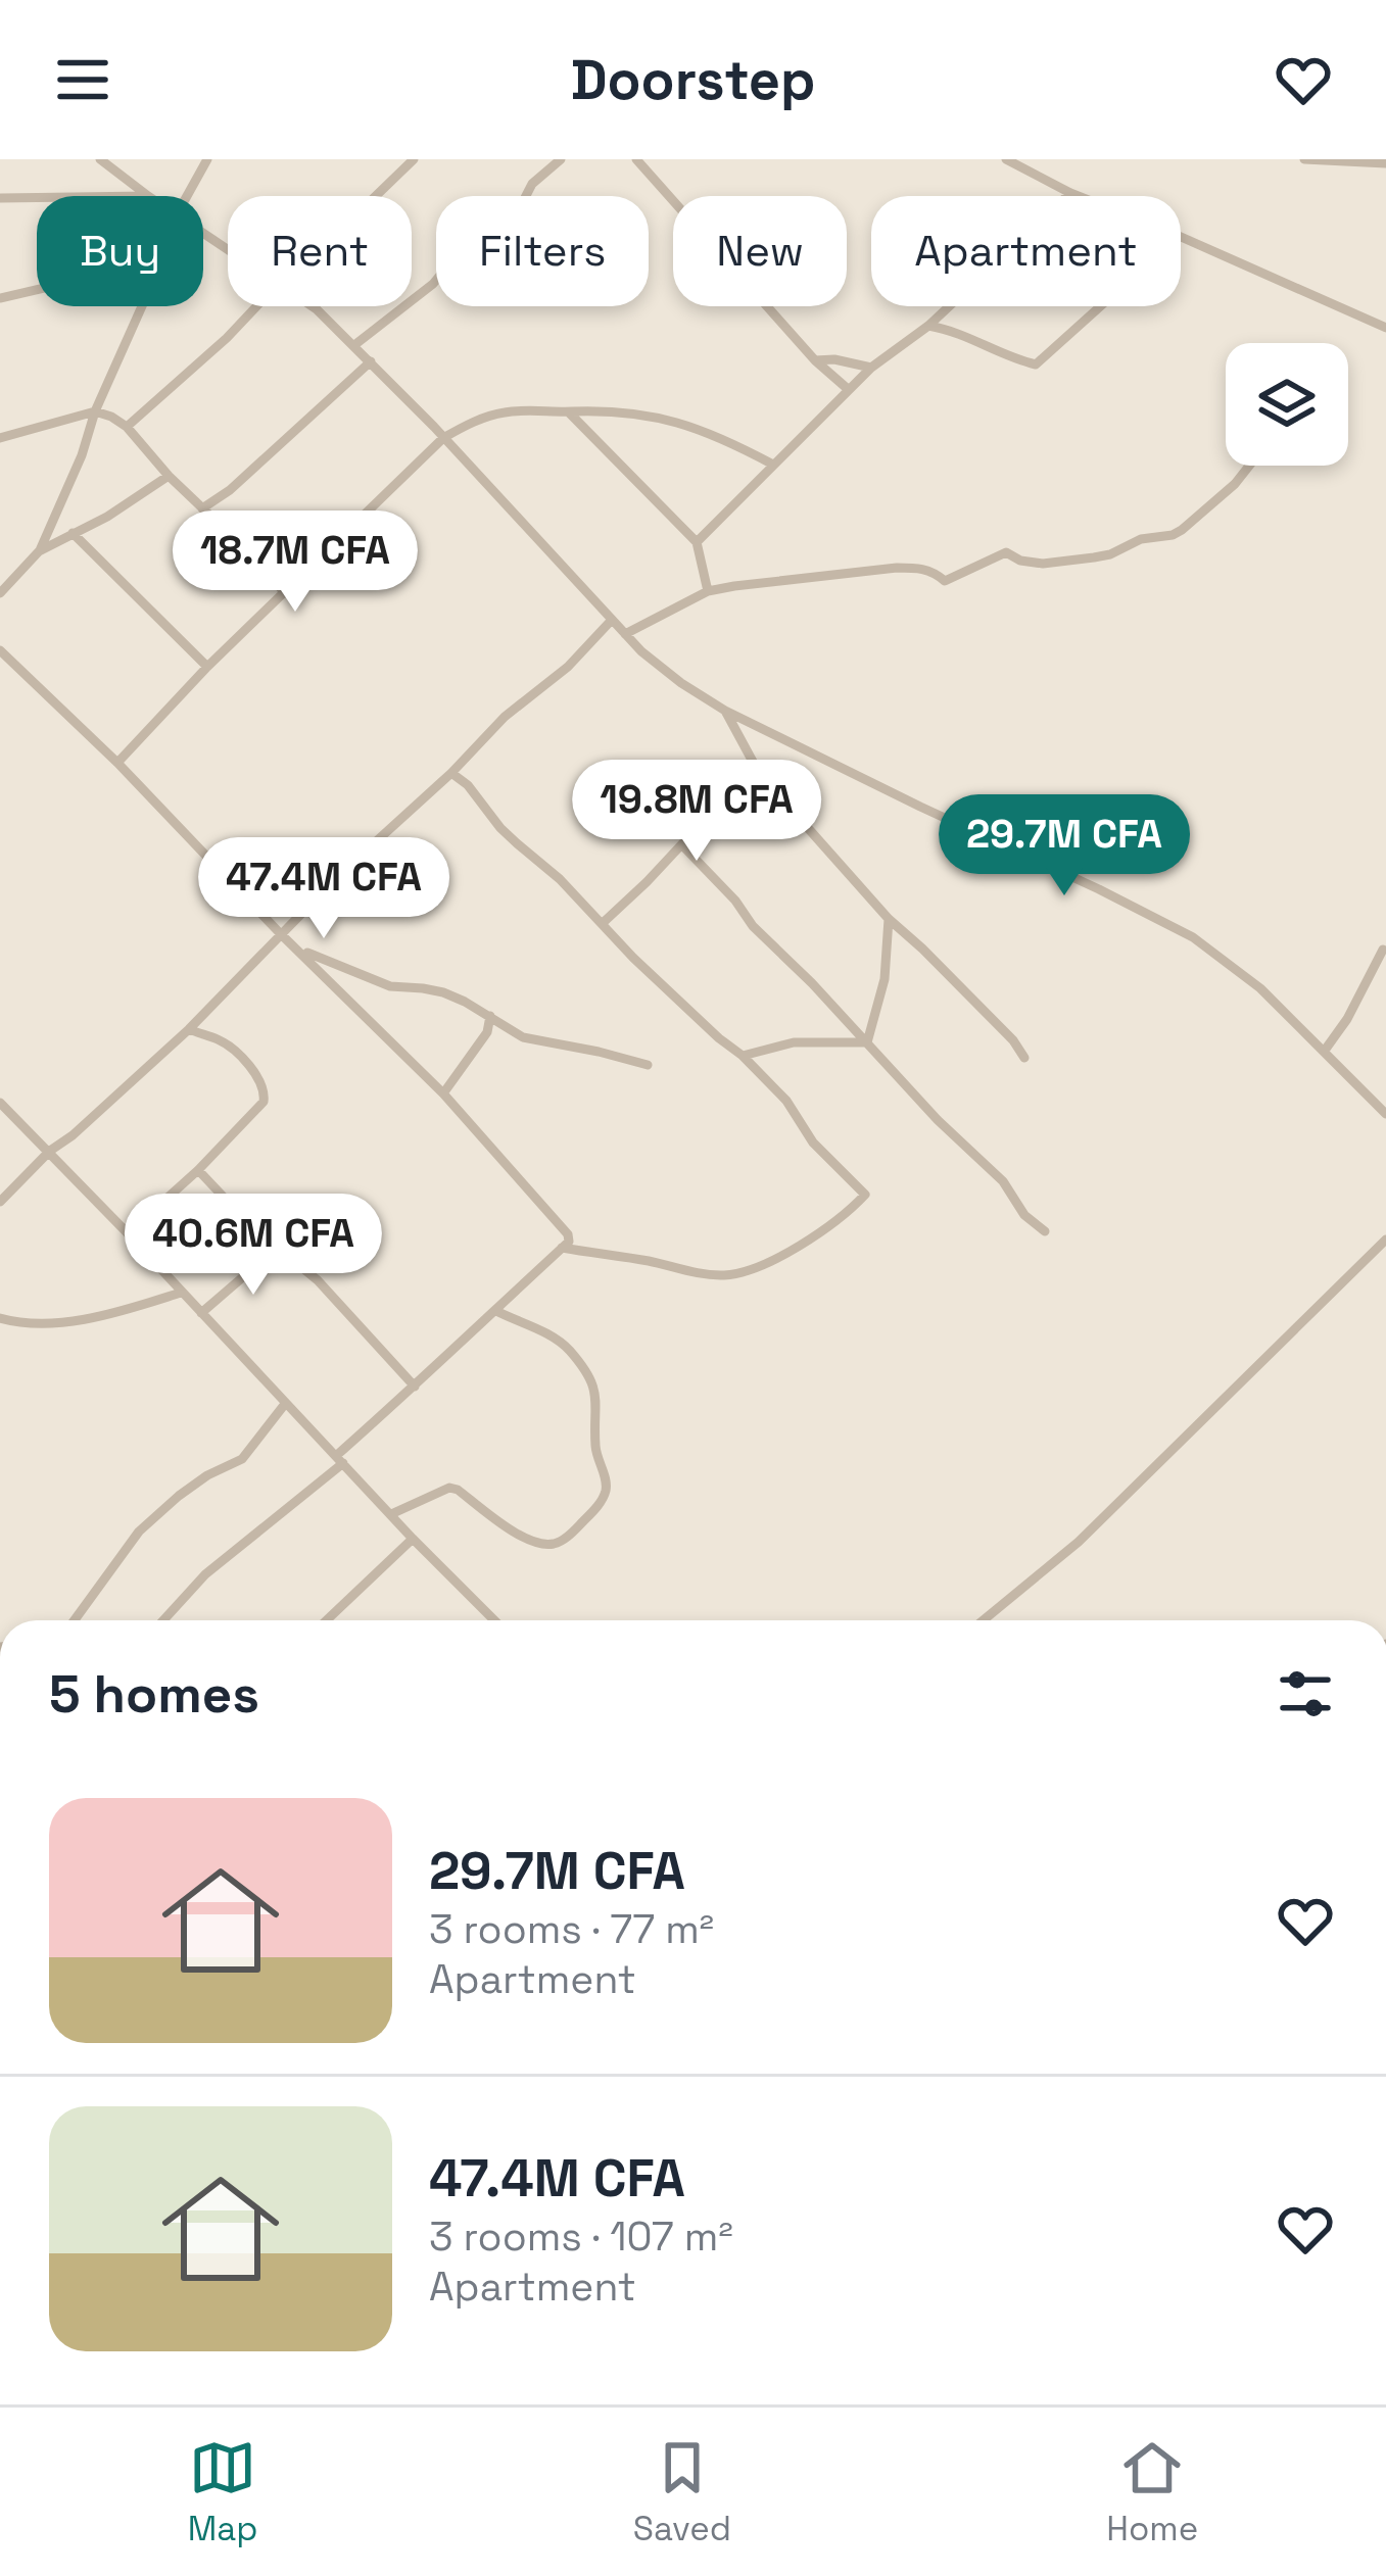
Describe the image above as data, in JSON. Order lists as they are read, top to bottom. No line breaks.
{"page":{"header":"Doorstep","chip":["Buy","Rent","Filters","New","Apartment"],"price":["18.7M CFA","19.8M CFA","29.7M CFA","47.4M CFA","40.6M CFA"],"heading":"5 homes","list":[{"name":"29.7M CFA","note":"3 rooms · 77 m² · Apartment"},{"name":"47.4M CFA","note":"3 rooms · 107 m² · Apartment"}],"tabs":["Map","Saved","Home"]}}
